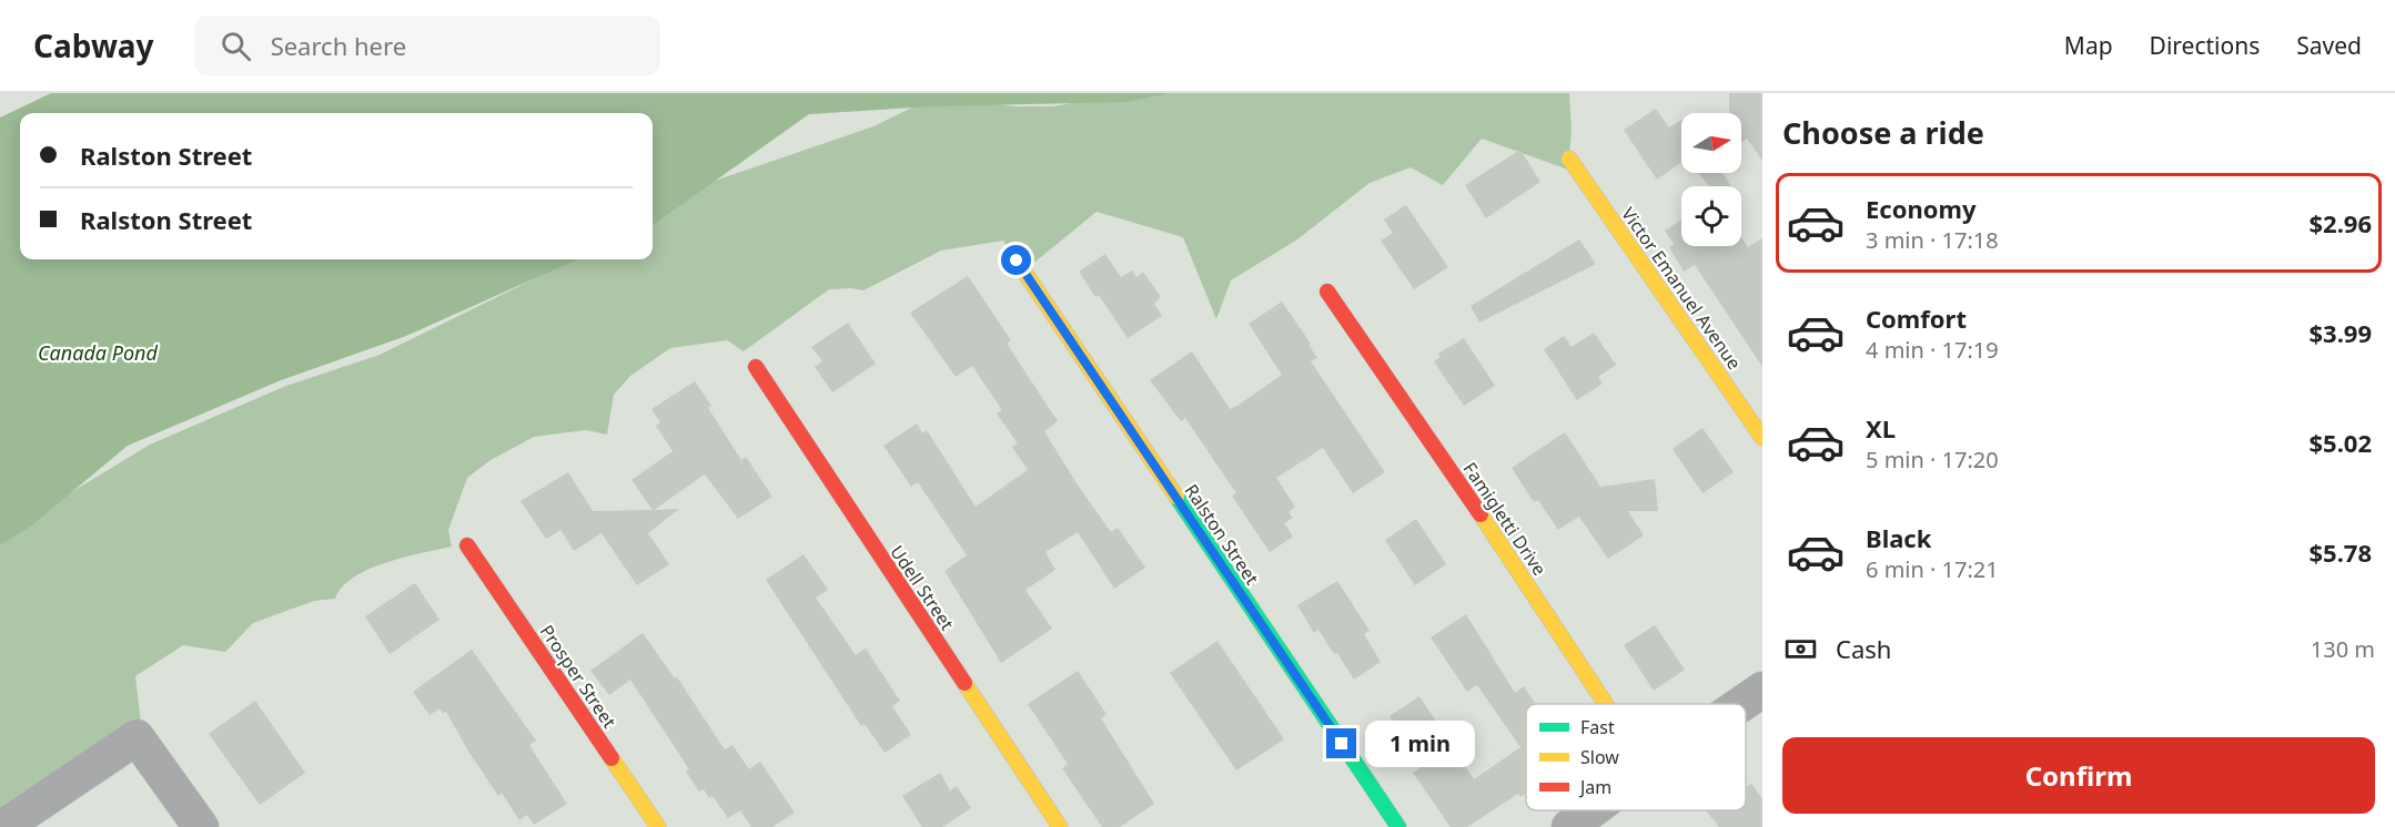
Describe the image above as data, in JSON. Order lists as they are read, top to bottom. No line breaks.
{"streets":{"street":["Victor Emanuel Avenue","Famigletti Drive","Ralston Street","Udell Street","Prosper Street"]},"water":["Canada Pond"],"legend":["Fast","Slow","Jam"],"north":"right","page":{"header":"Cabway","search":"Search here","nav":["Map","Directions","Saved"],"heading":"Choose a ride","banner":["Ralston Street","Ralston Street"],"list":[{"name":"Economy","note":"3 min · 17:18","value":"$2.96"},{"name":"Comfort","note":"4 min · 17:19","value":"$3.99"},{"name":"XL","note":"5 min · 17:20","value":"$5.02"},{"name":"Black","note":"6 min · 17:21","value":"$5.78"}],"pay":["Cash","130 m"],"bubble":"1 min","buttons":"Confirm"}}
